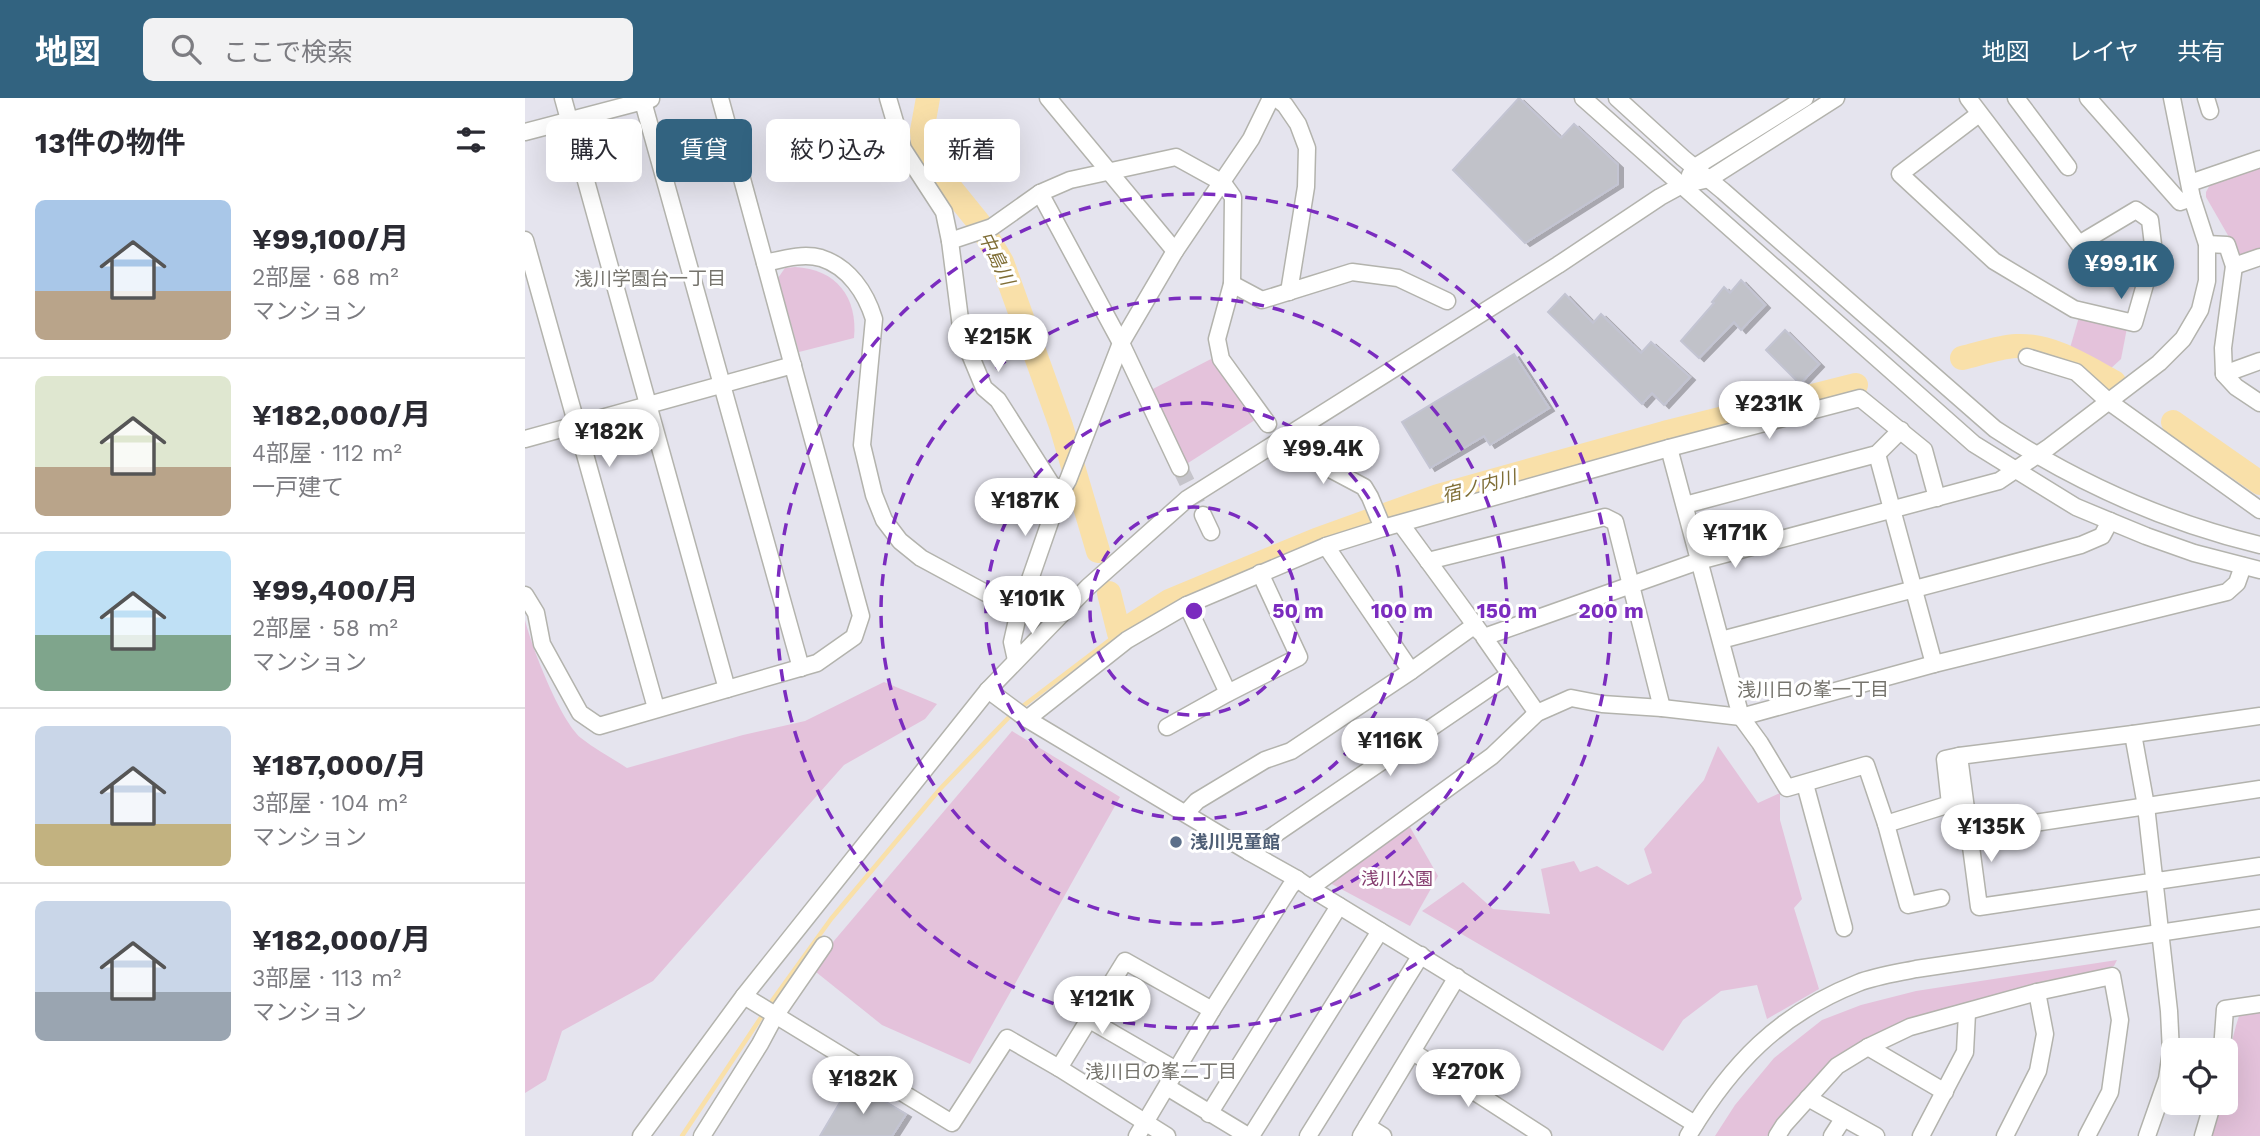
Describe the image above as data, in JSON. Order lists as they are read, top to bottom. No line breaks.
{"districts":["浅川学園台一丁目","浅川日の峯一丁目","浅川日の峯二丁目"],"water":["中島川","宿ノ内川"],"parks":["浅川公園"],"places":["浅川児童館"],"page":{"header":"地図","search":"ここで検索","nav":["地図","レイヤ","共有"],"heading":"13件の物件","chip":["購入","賃貸","絞り込み","新着"],"list":[{"name":"¥99,100/月","note":"2部屋 · 68 m² · マンション"},{"name":"¥182,000/月","note":"4部屋 · 112 m² · 一戸建て"},{"name":"¥99,400/月","note":"2部屋 · 58 m² · マンション"},{"name":"¥187,000/月","note":"3部屋 · 104 m² · マンション"},{"name":"¥182,000/月","note":"3部屋 · 113 m² · マンション"}],"price":["¥99.1K","¥215K","¥231K","¥182K","¥99.4K","¥187K","¥171K","¥101K","¥116K","¥135K","¥121K","¥270K","¥182K"]},"rings":["50 m","100 m","150 m","200 m"]}
